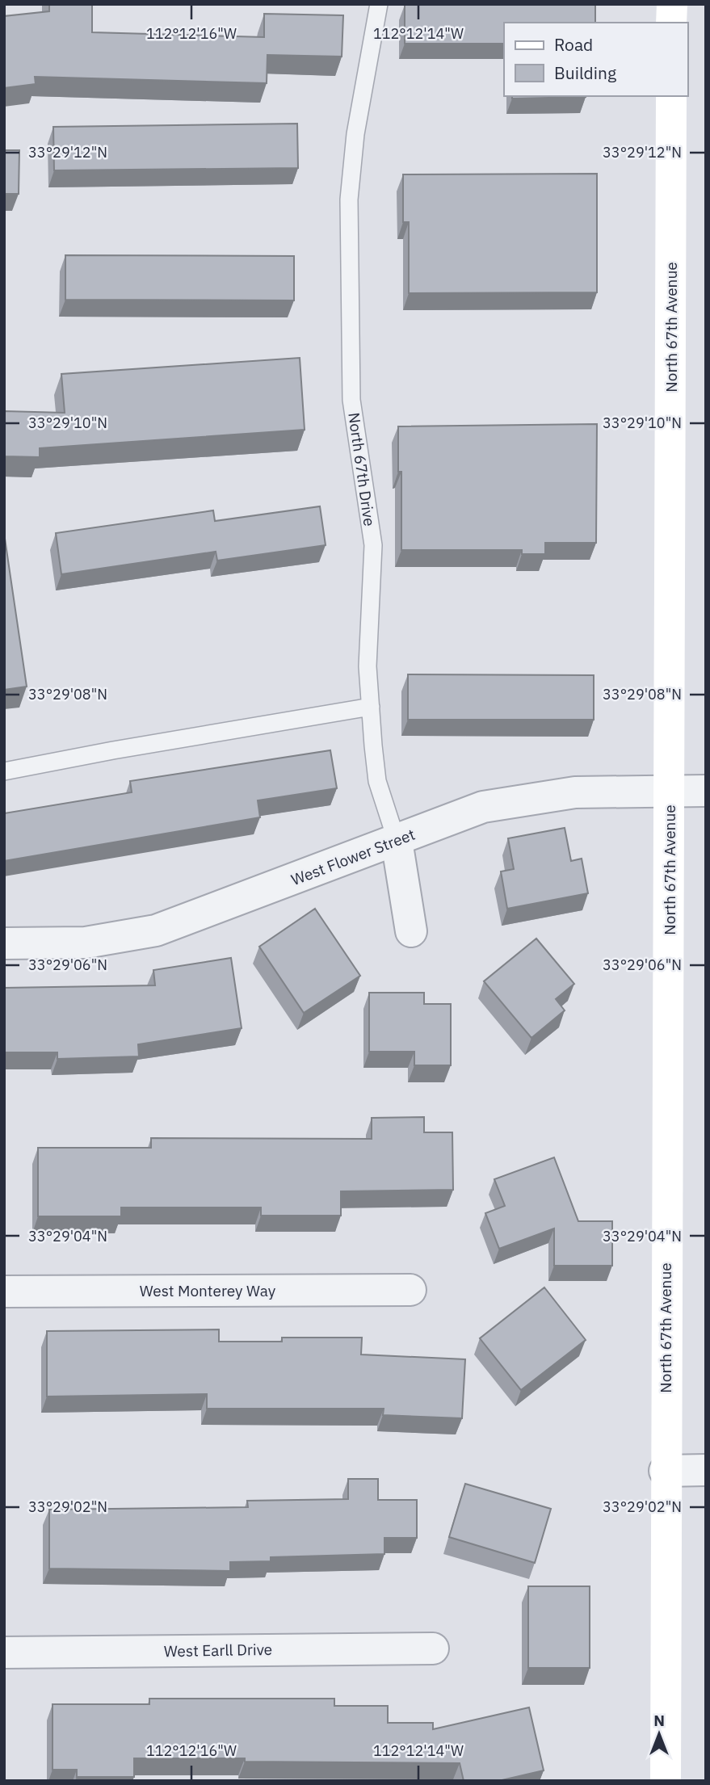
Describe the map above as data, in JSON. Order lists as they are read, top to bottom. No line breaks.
{"streets":{"main road":["North 67th Avenue"],"street":["North 67th Drive","West Flower Street","West Monterey Way","West Earll Drive"]},"crossings":[["North 67th Avenue","West Flower Street"],["North 67th Drive","West Flower Street"]],"legend":["Road","Building"],"north":"top","coordinates":["112°12'16\"W","112°12'14\"W","33°29'12\"N","33°29'10\"N","33°29'08\"N","33°29'06\"N","33°29'04\"N","33°29'02\"N"]}
